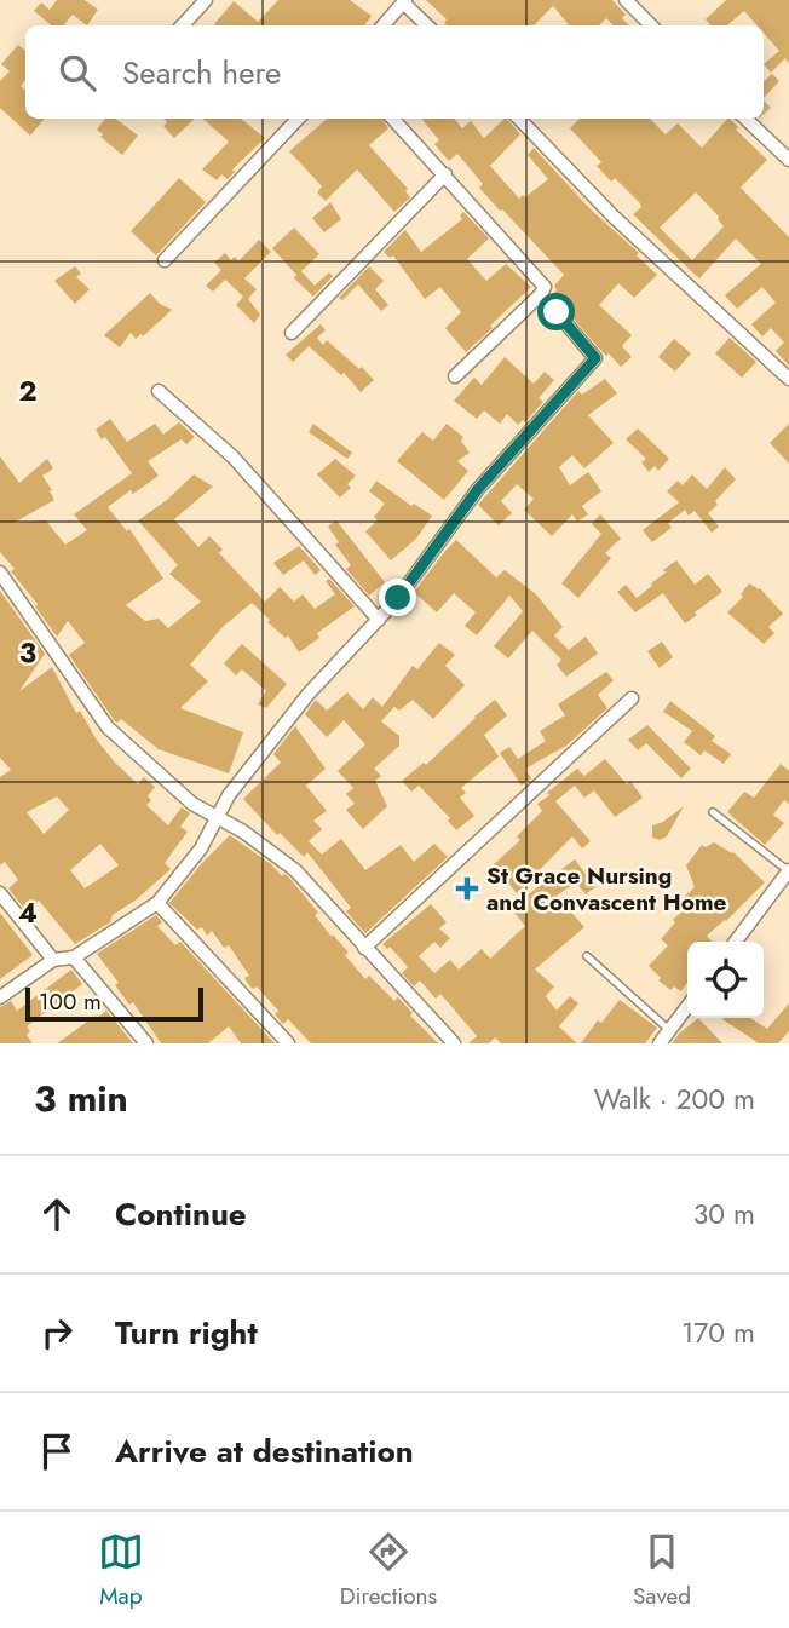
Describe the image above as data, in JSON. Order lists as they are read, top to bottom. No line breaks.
{"places":{"health":["St Grace Nursing and Convascent Home"]},"scale_bar":"100 m","page":{"search":"Search here","scale":"100 m","heading":["3 min","Walk · 200 m"],"list":[["Continue","30 m"],["Turn right","170 m"],"Arrive at destination"],"nav":["Map","Directions","Saved"]},"grid":{"rows":["2","3","4"]}}
